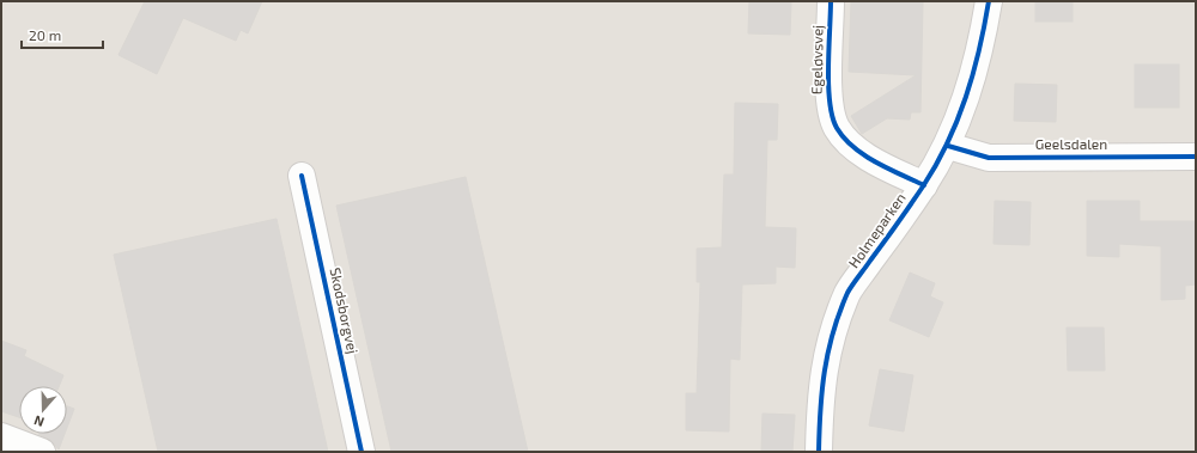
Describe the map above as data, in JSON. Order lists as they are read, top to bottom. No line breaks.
{"streets":{"street":["Egeløvsvej","Geelsdalen","Holmeparken","Skodsborgvej"]},"crossings":[["Egeløvsvej","Holmeparken"],["Geelsdalen","Holmeparken"]],"scale_bar":"20 m","north":"bottom"}
